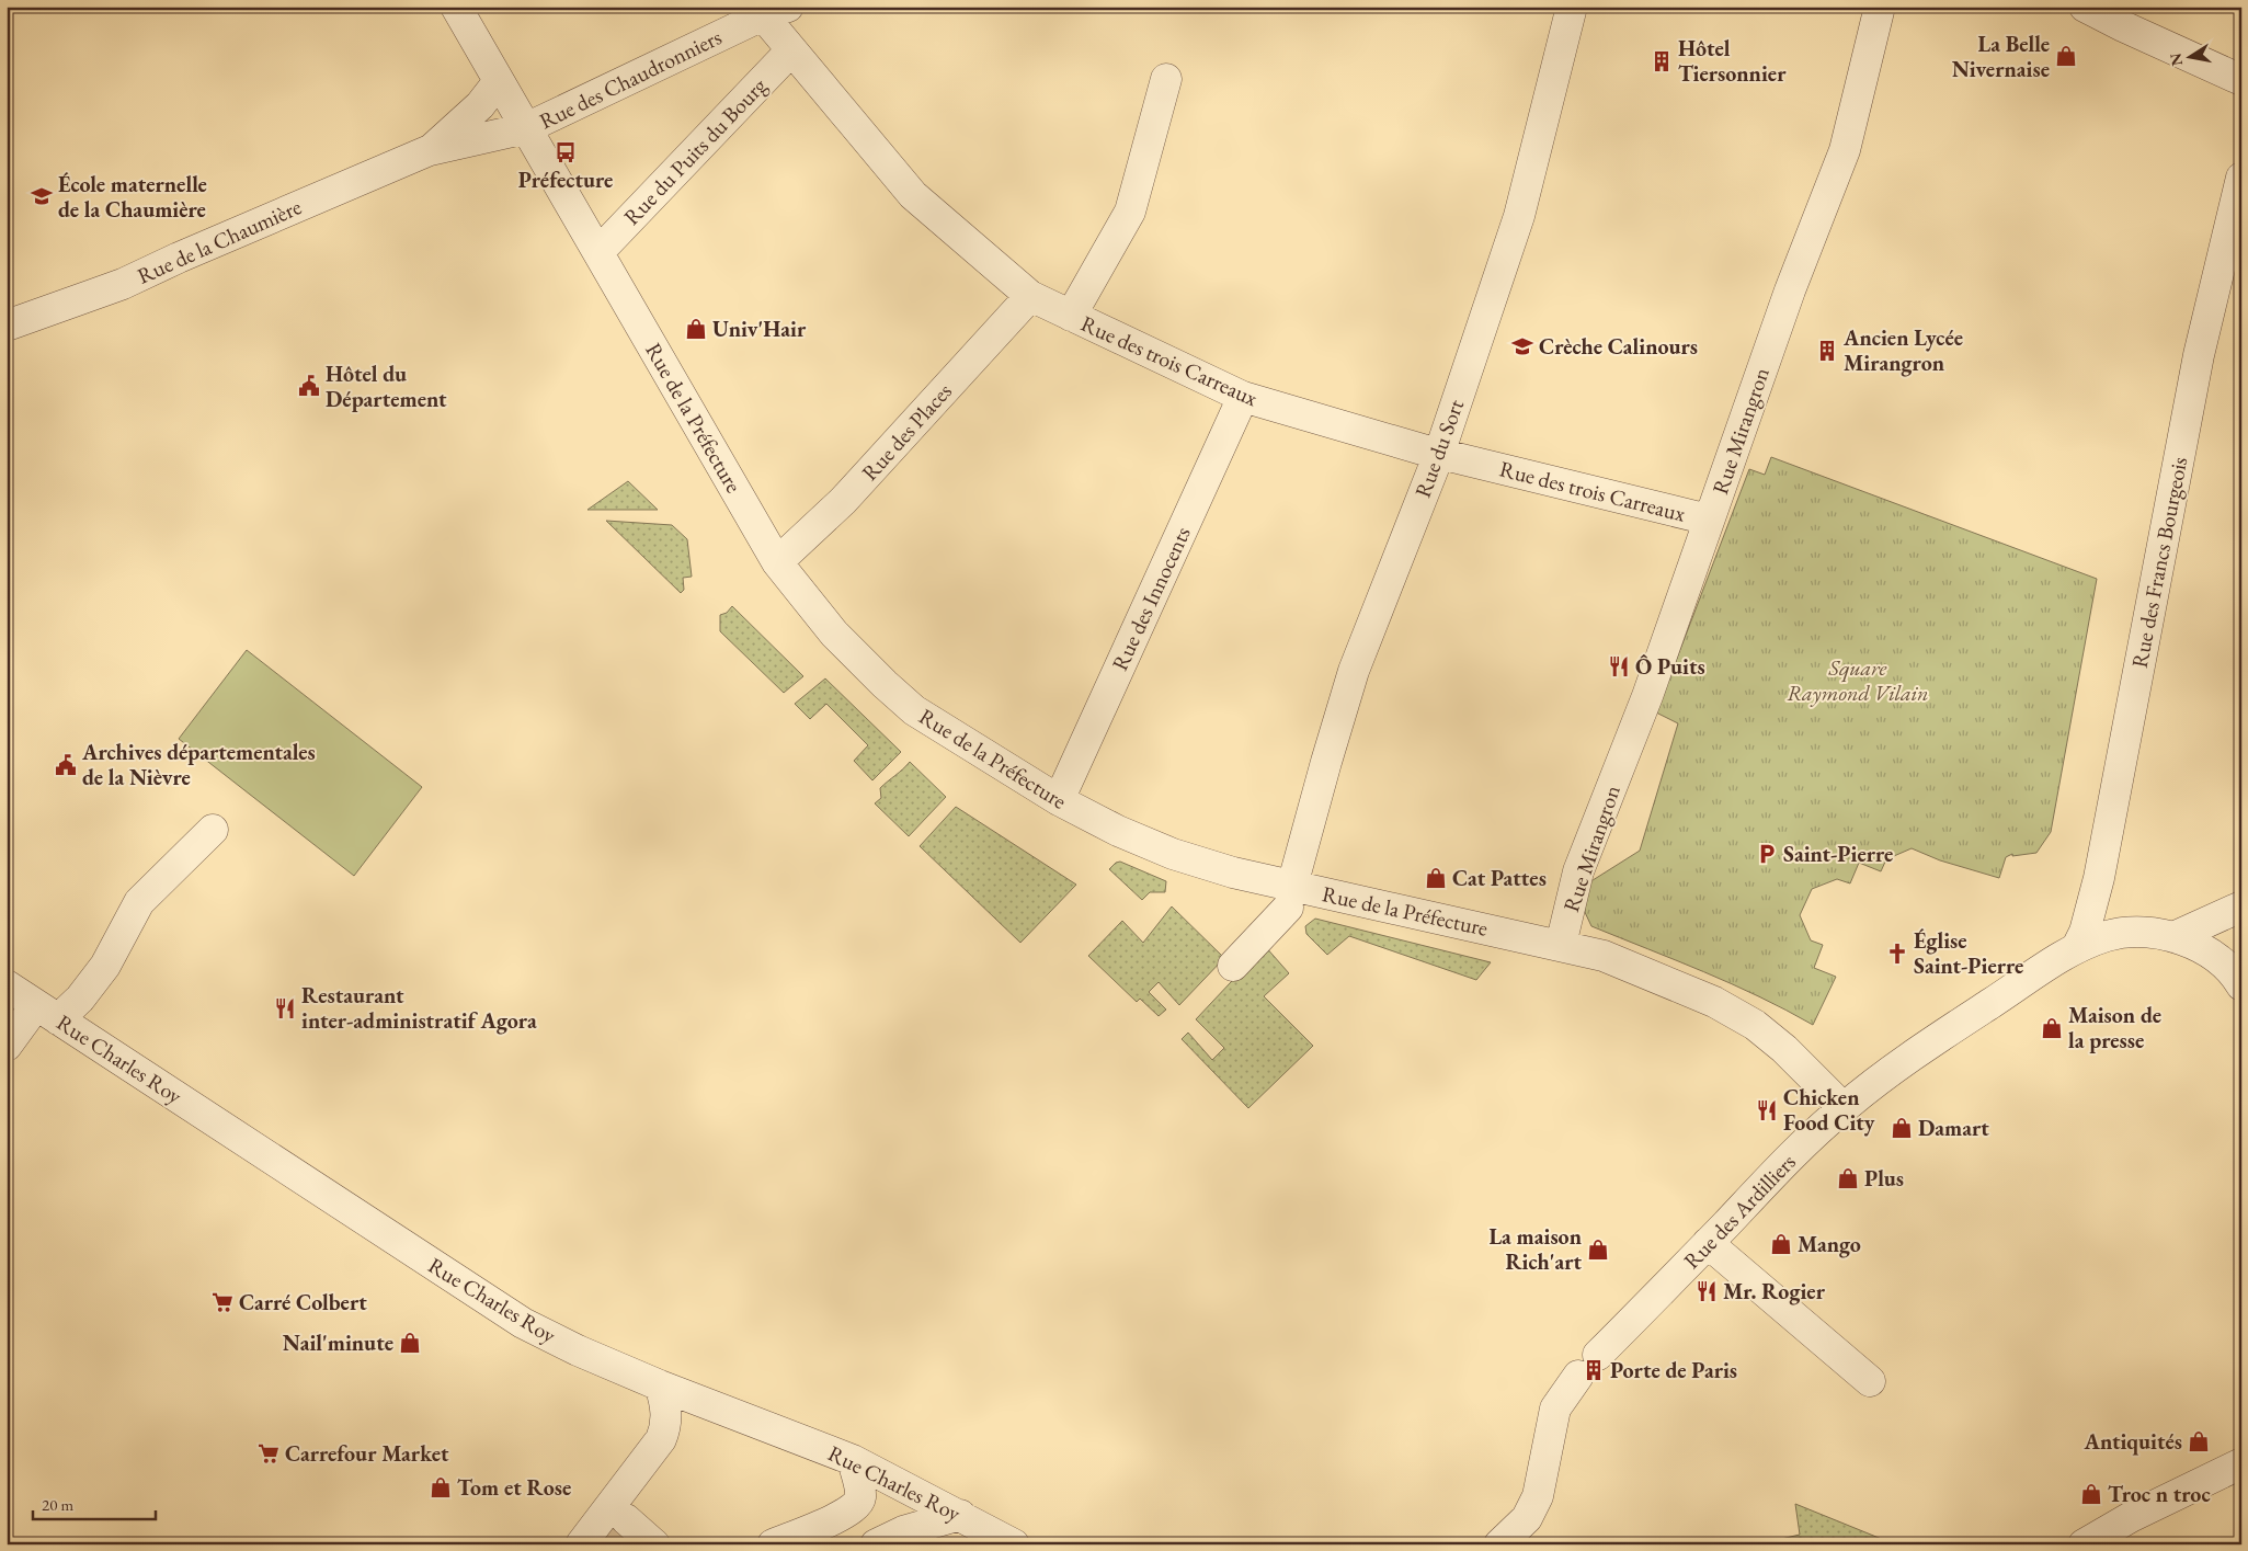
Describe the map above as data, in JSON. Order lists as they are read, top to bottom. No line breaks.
{"streets":{"street":["Rue des Chaudronniers","Rue du Puits du Bourg","Rue de la Chaumière","Rue des trois Carreaux","Rue de la Préfecture","Rue Mirangron","Rue des Places","Rue du Sort","Rue des Francs Bourgeois","Rue des Innocents","Rue Charles Roy","Rue des Ardilliers"]},"crossings":[["Rue des Chaudronniers","Rue de la Chaumière"],["Rue des Chaudronniers","Rue des trois Carreaux"],["Rue des Chaudronniers","Rue de la Préfecture"],["Rue du Puits du Bourg","Rue des trois Carreaux"],["Rue du Puits du Bourg","Rue de la Préfecture"],["Rue de la Chaumière","Rue de la Préfecture"],["Rue des trois Carreaux","Rue Mirangron"],["Rue des trois Carreaux","Rue des Places"],["Rue des trois Carreaux","Rue du Sort"],["Rue des trois Carreaux","Rue des Innocents"],["Rue de la Préfecture","Rue Mirangron"],["Rue de la Préfecture","Rue des Places"],["Rue de la Préfecture","Rue du Sort"],["Rue de la Préfecture","Rue des Innocents"],["Rue de la Préfecture","Rue des Ardilliers"],["Rue des Francs Bourgeois","Rue des Ardilliers"]],"parks":["Square Raymond Vilain"],"places":{"shop":["La Belle Nivernaise","Univ'Hair","Cat Pattes","Maison de la presse","Damart","Plus","Mango","La maison Rich'art","Nail'minute","Antiquités","Tom et Rose","Troc n troc"],"building":["Hôtel Tiersonnier","Ancien Lycée Mirangron","Porte de Paris"],"bus stop":["Préfecture"],"school or university":["École maternelle de la Chaumière","Crèche Calinours"],"public building":["Hôtel du Département","Archives départementales de la Nièvre"],"restaurant":["Ô Puits","Restaurant inter-administratif Agora","Chicken Food City","Mr. Rogier"],"parking":["Saint-Pierre"],"church":["Église Saint-Pierre"],"supermarket":["Carré Colbert","Carrefour Market"]},"scale_bar":"20 m","north":"left"}
